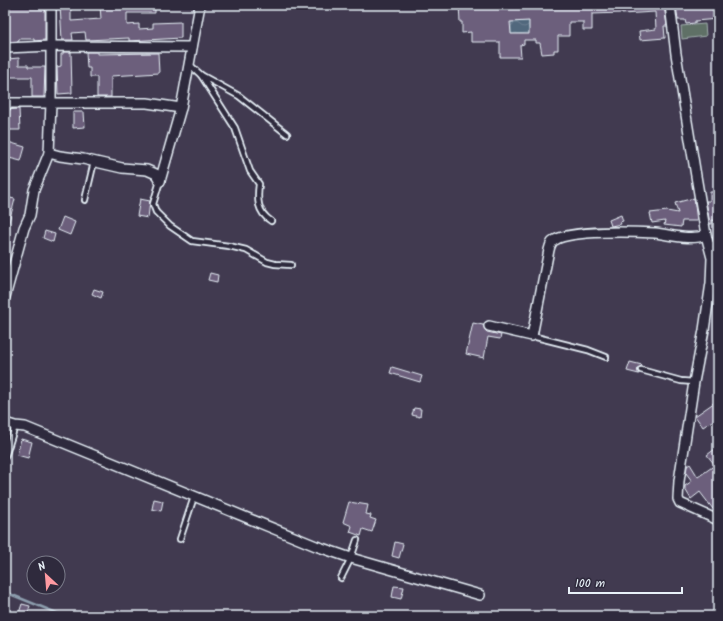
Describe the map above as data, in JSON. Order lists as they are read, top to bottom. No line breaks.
{"scale_bar":"100 m","north":"top left"}
